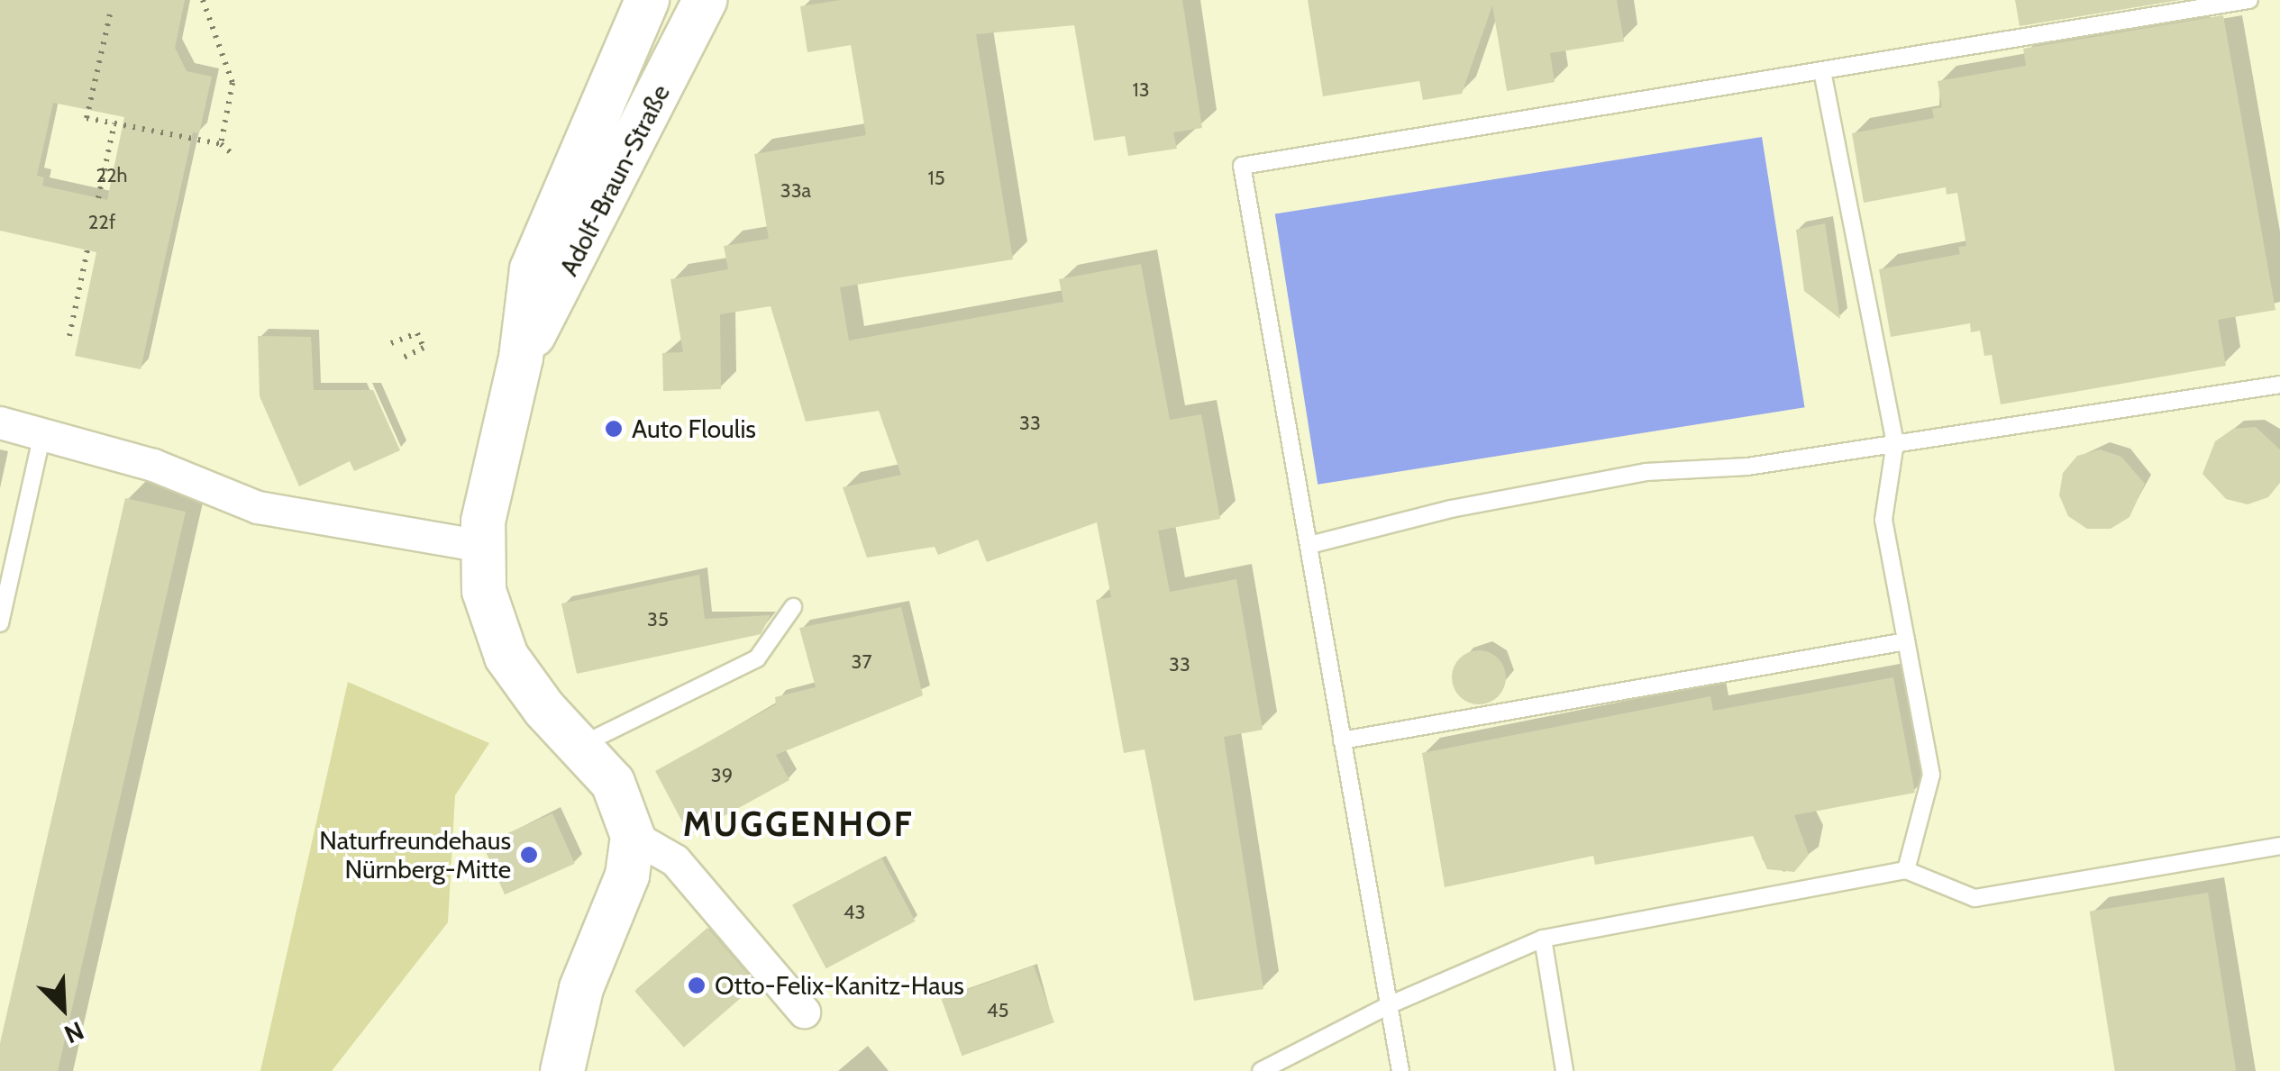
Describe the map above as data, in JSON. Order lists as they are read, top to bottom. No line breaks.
{"streets":{"main road":["Adolf-Braun-Straße"]},"districts":["MUGGENHOF"],"places":["Auto Floulis","Naturfreundehaus Nürnberg-Mitte","Otto-Felix-Kanitz-Haus"],"house_numbers":["13","22h","15","33a","22f","33","35","37","33","39","43","45"],"north":"bottom right"}
